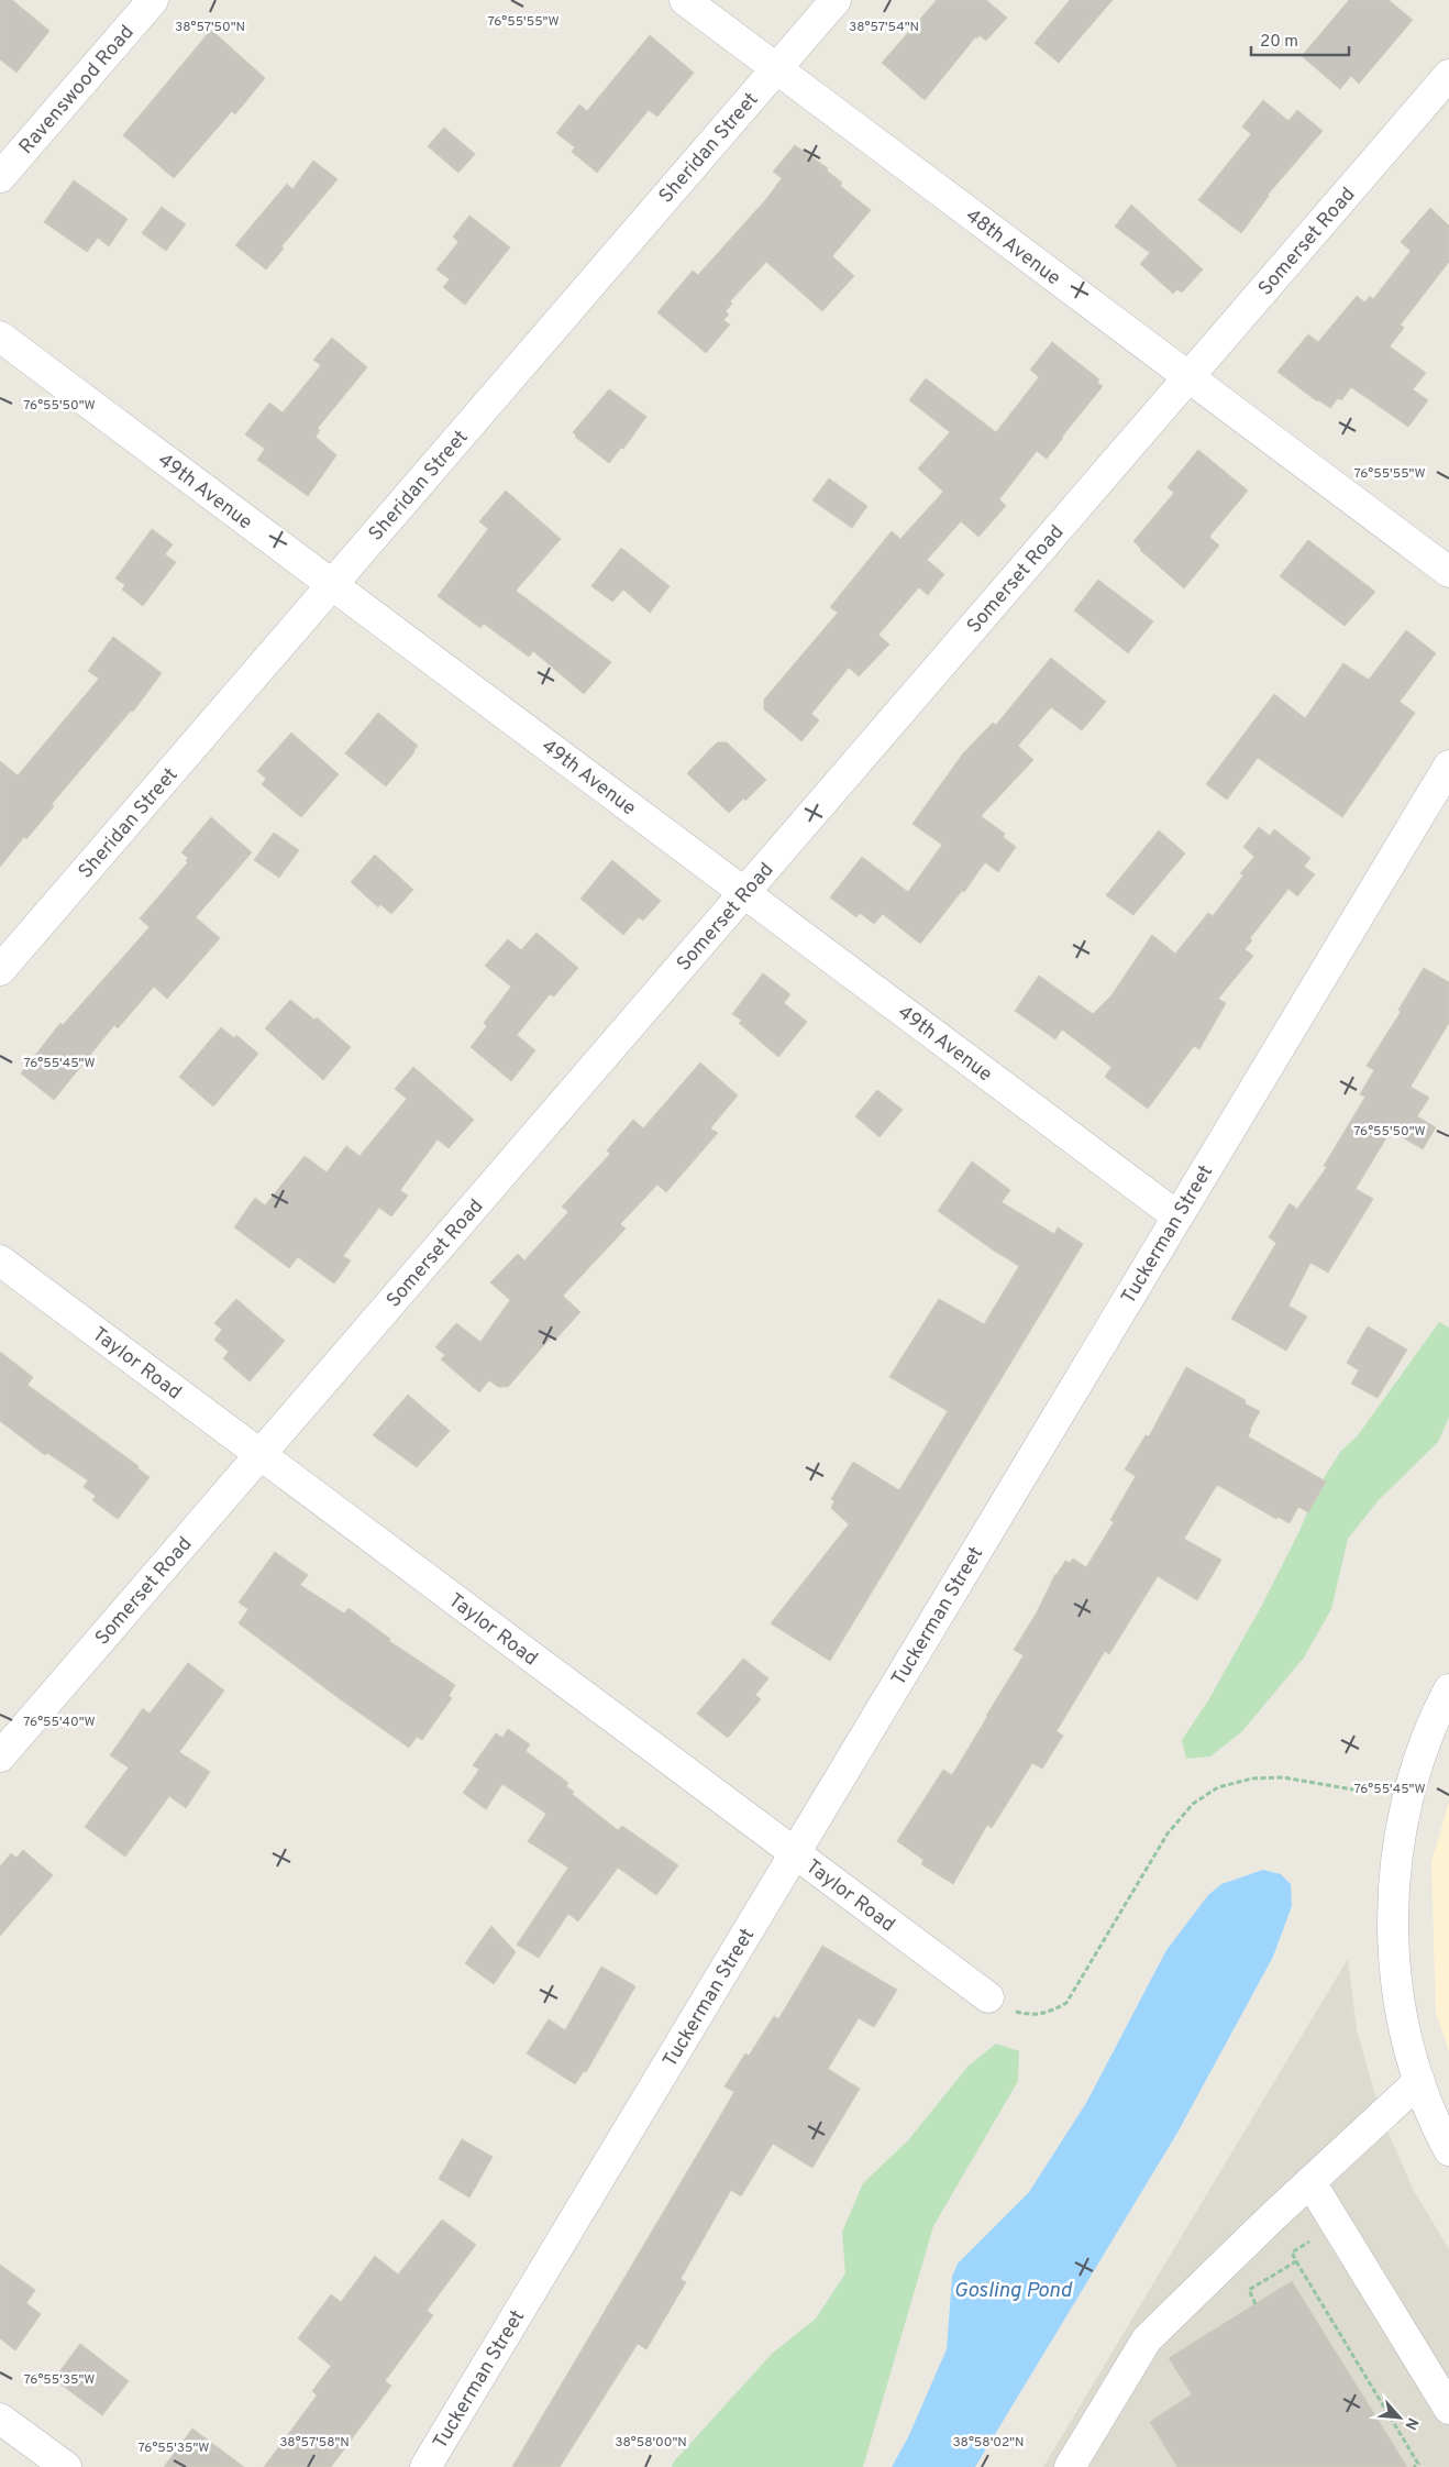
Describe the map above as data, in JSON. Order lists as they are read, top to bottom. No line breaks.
{"streets":{"street":["Ravenswood Road","Sheridan Street","Somerset Road","48th Avenue","49th Avenue","Tuckerman Street","Taylor Road"]},"crossings":[["Sheridan Street","48th Avenue"],["Sheridan Street","49th Avenue"],["Somerset Road","48th Avenue"],["Somerset Road","49th Avenue"],["Somerset Road","Taylor Road"],["49th Avenue","Tuckerman Street"],["Tuckerman Street","Taylor Road"]],"water":["Gosling Pond"],"scale_bar":"20 m","north":"bottom right","coordinates":["76°55'55\"W","38°57'50\"N","38°57'54\"N","76°55'50\"W","76°55'45\"W","76°55'40\"W","76°55'35\"W","38°57'58\"N","38°58'00\"N","38°58'02\"N"]}
